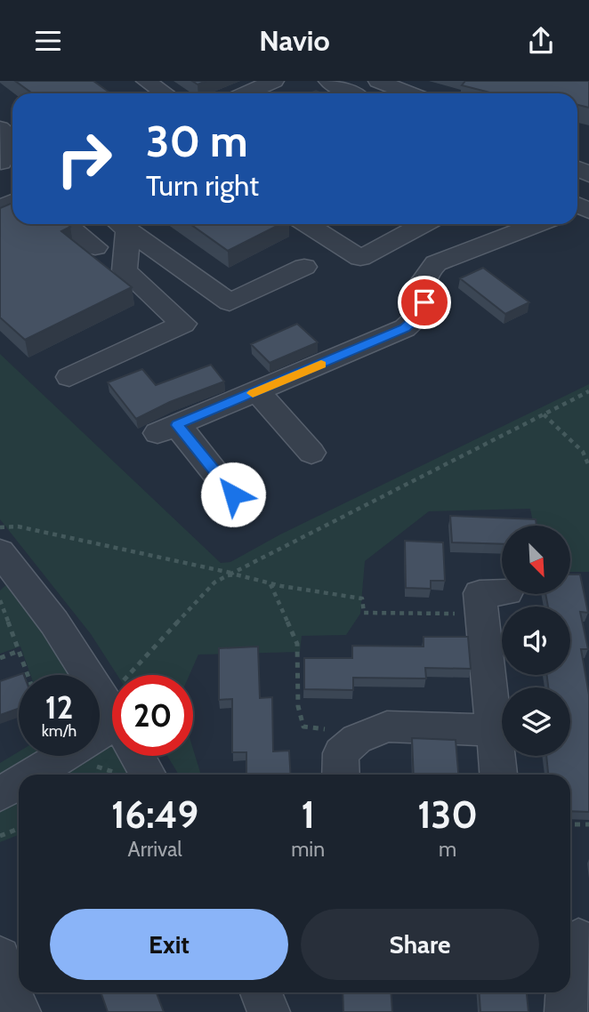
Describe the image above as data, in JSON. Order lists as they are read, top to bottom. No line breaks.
{"north":"bottom right","page":{"header":"Navio","turn":["30 m","Turn right"],"speed":"12 km/h","limit":"20","eta":["16:49","Arrival","1","min","130","m"],"buttons":["Exit","Share"]}}
